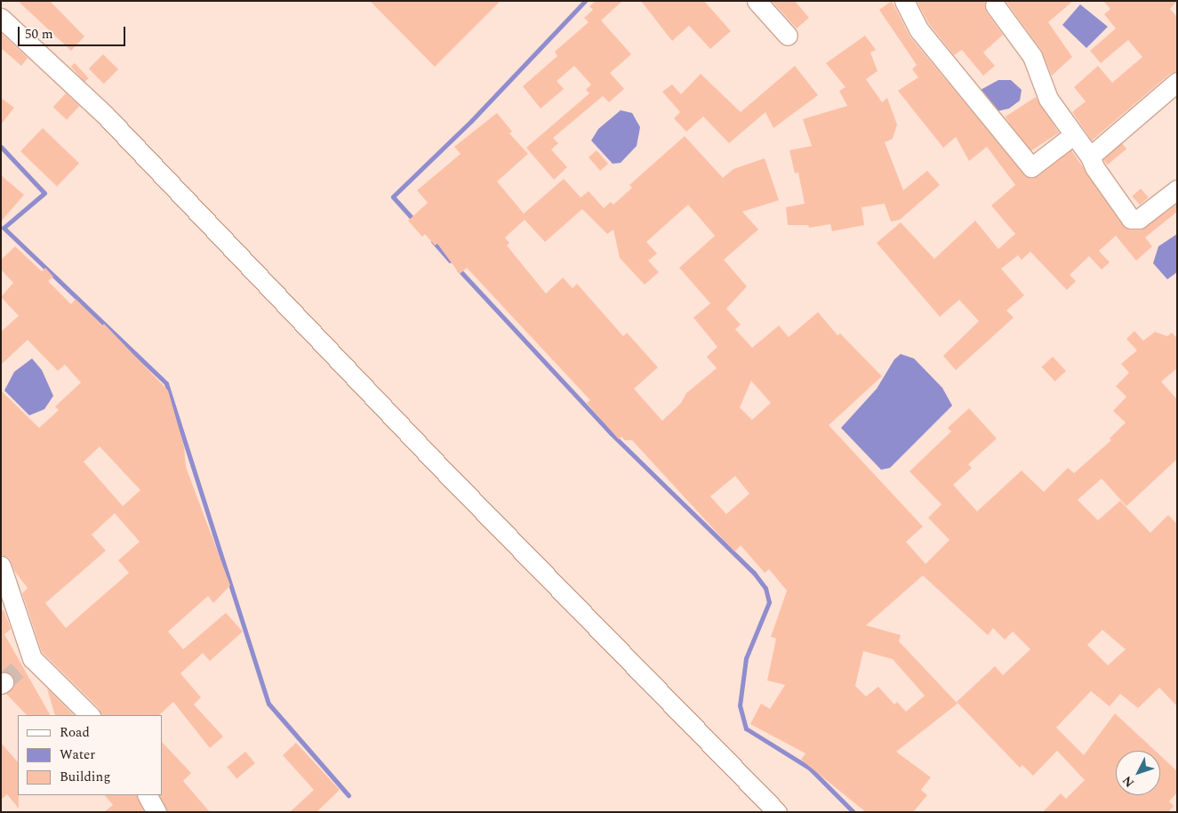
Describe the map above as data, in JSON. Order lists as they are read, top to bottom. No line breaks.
{"legend":["Road","Water","Building"],"scale_bar":"50 m","north":"bottom left"}
